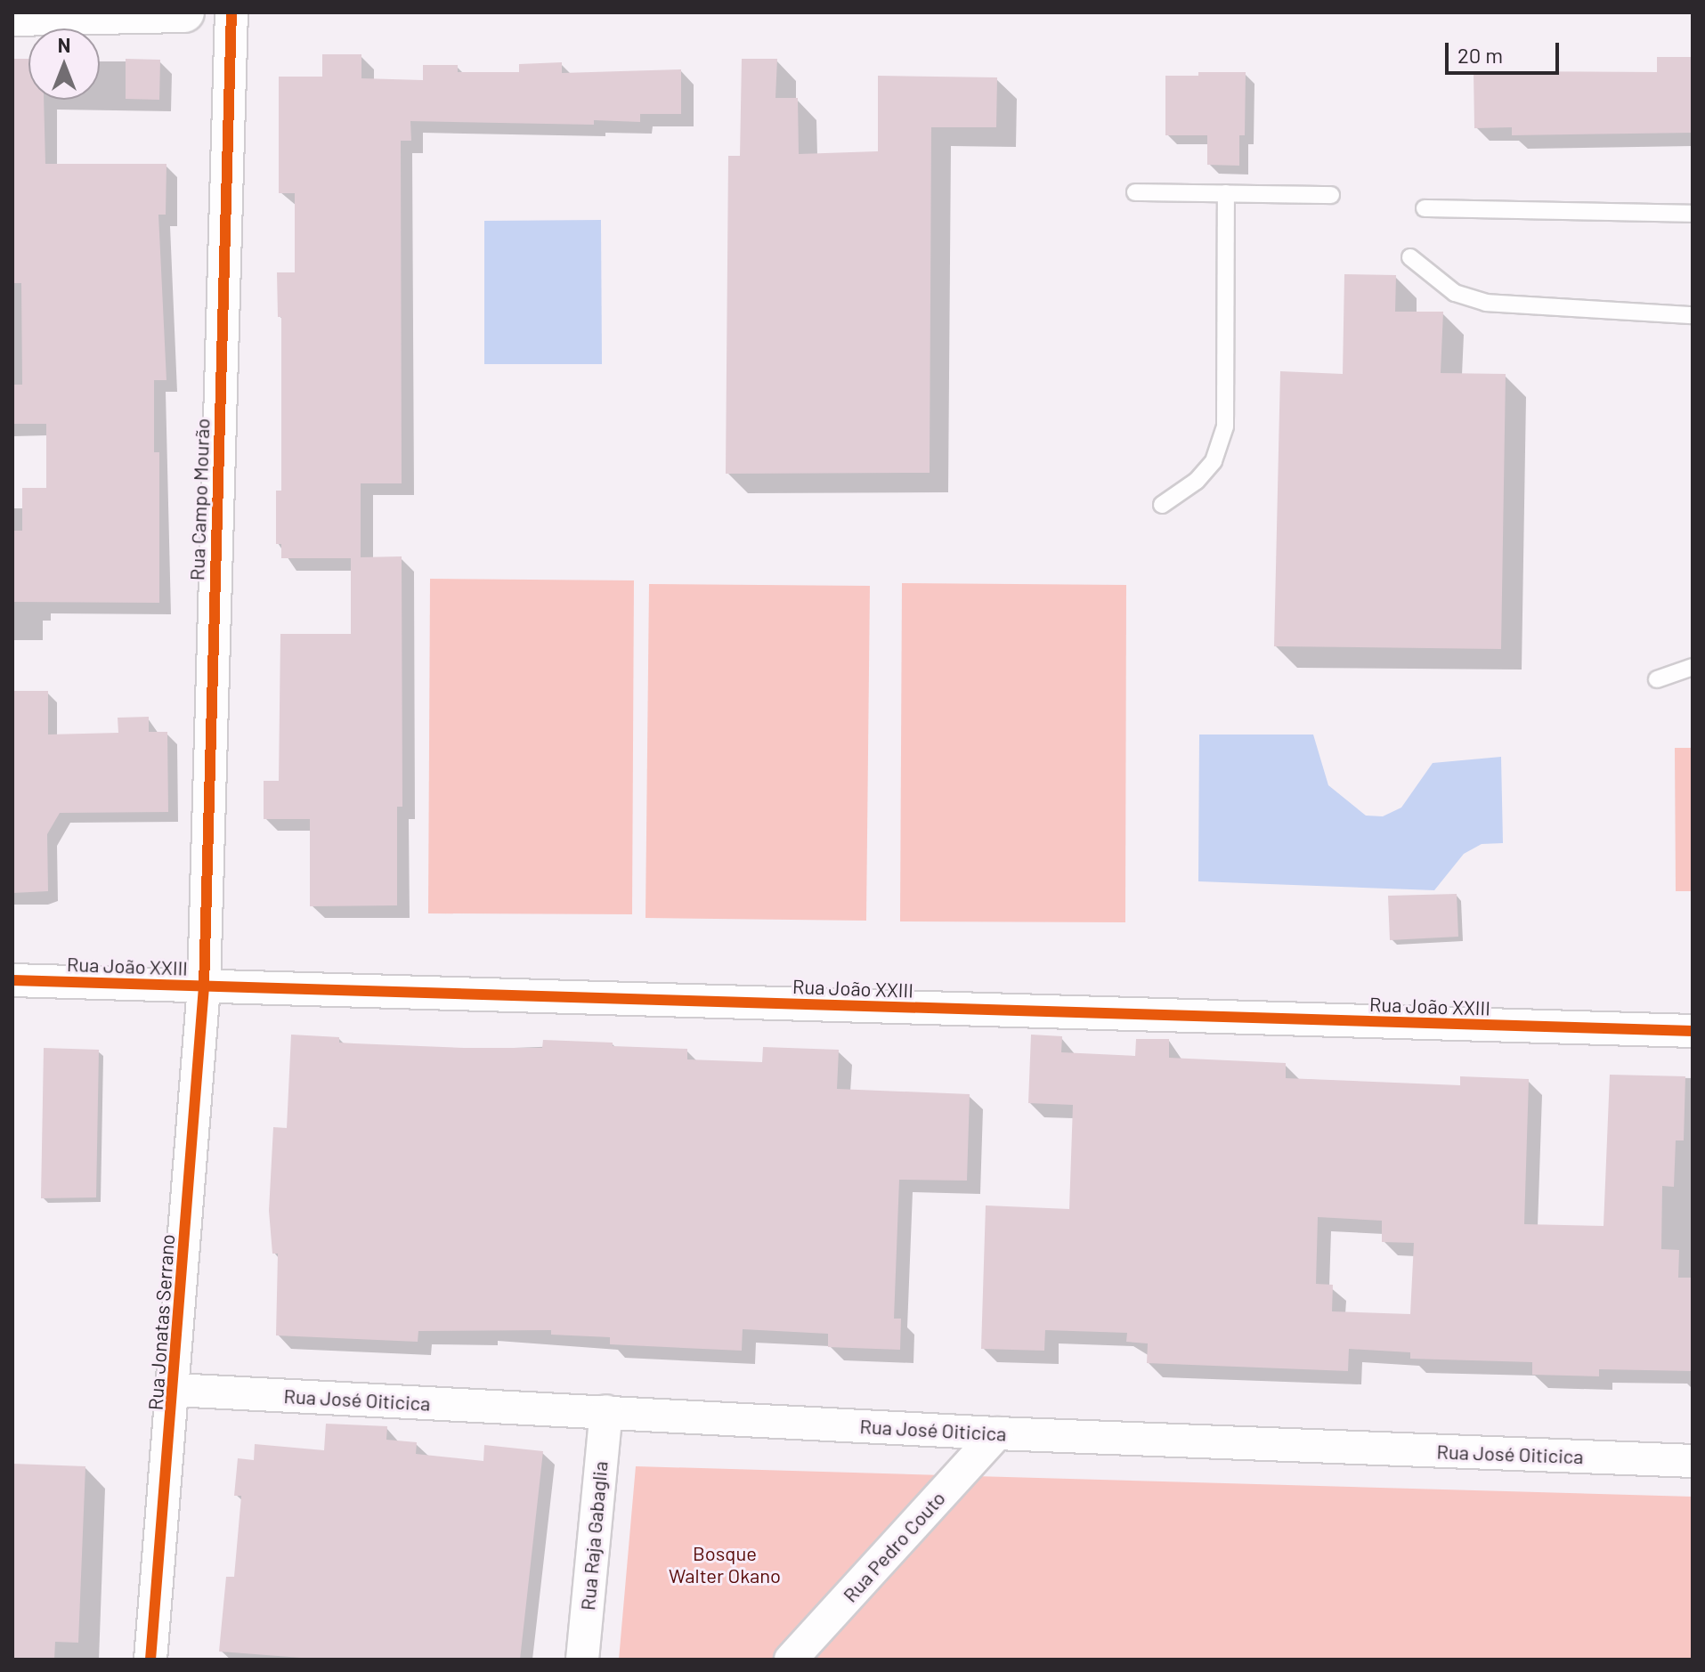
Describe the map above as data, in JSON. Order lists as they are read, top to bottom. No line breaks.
{"streets":{"street":["Rua Campo Mourão","Rua João XXIII","Rua Jonatas Serrano","Rua José Oiticica","Rua Raja Gabaglia","Rua Pedro Couto"]},"crossings":[["Rua Campo Mourão","Rua João XXIII"],["Rua Campo Mourão","Rua Jonatas Serrano"],["Rua João XXIII","Rua Jonatas Serrano"],["Rua Jonatas Serrano","Rua José Oiticica"],["Rua José Oiticica","Rua Raja Gabaglia"],["Rua José Oiticica","Rua Pedro Couto"]],"parks":["Bosque Walter Okano"],"scale_bar":"20 m","north":"top"}
